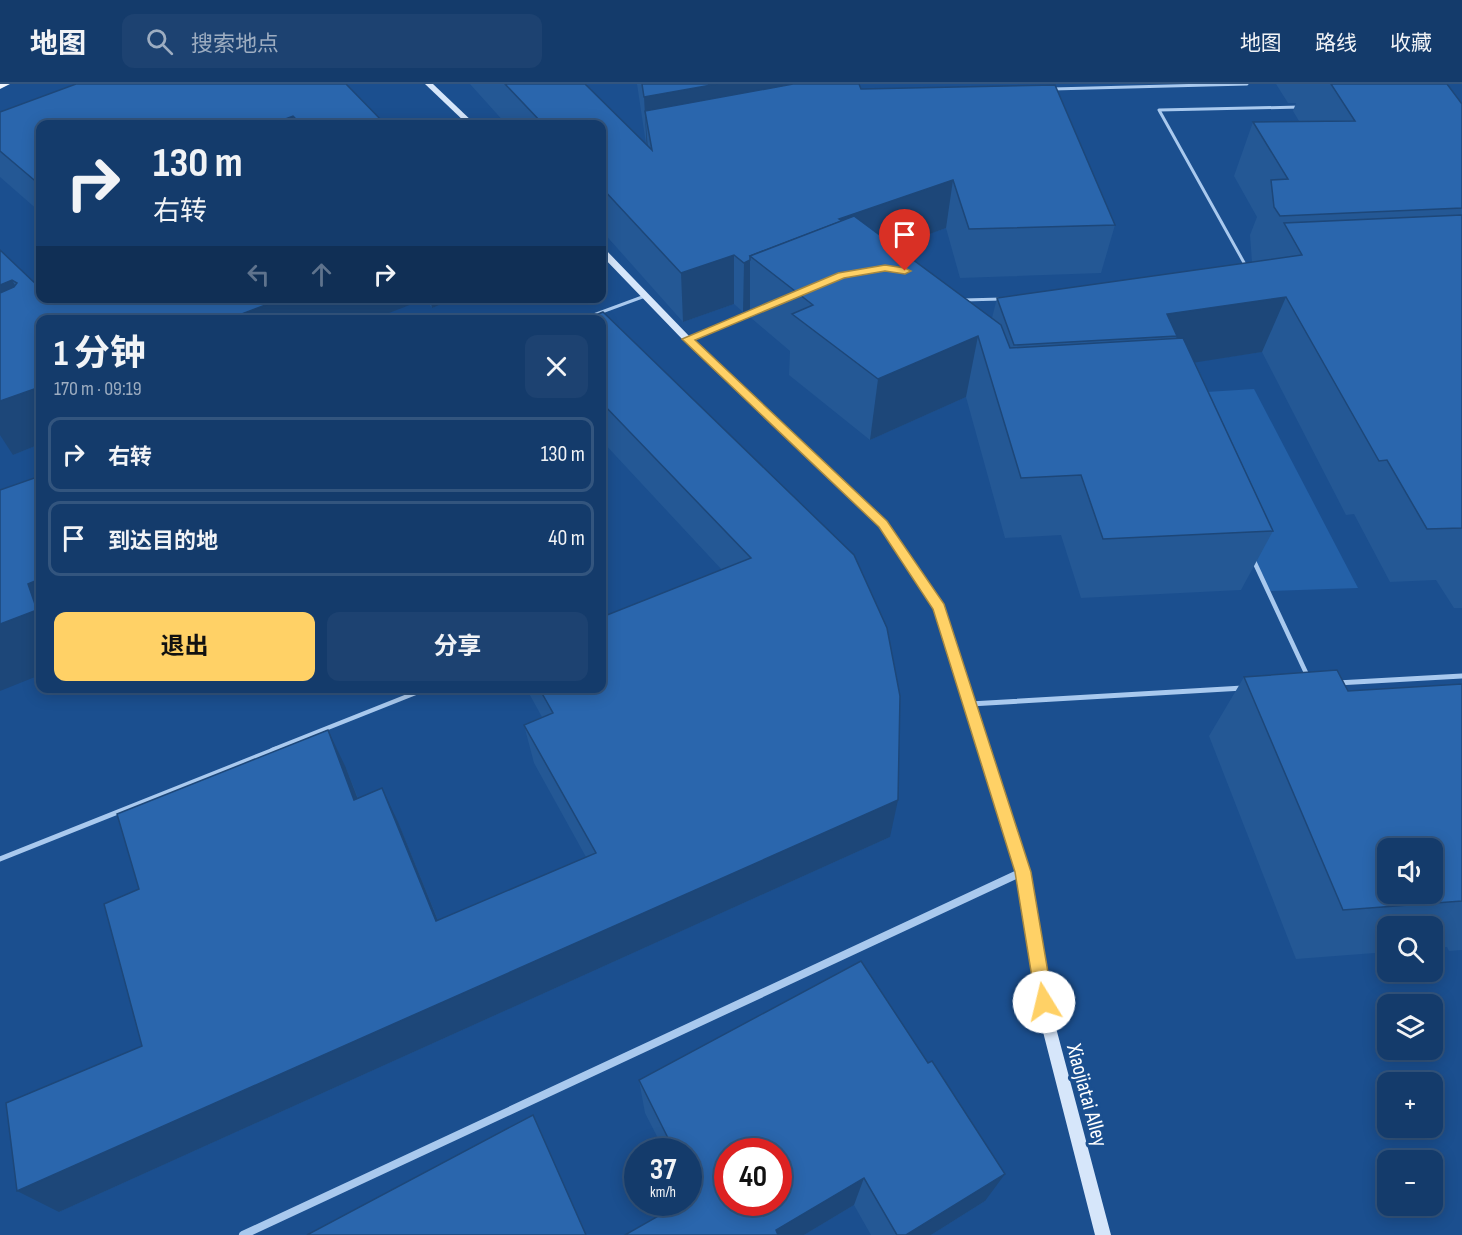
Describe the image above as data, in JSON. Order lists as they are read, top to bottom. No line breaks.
{"streets":{"street":["Xiaojiatai Alley"]},"page":{"header":"地图","search":"搜索地点","nav":["地图","路线","收藏"],"turn":["130 m","右转"],"heading":["1 分钟","170 m · 09:19"],"list":[{"name":"右转","value":"130 m"},{"name":"到达目的地","value":"40 m"}],"buttons":["退出","分享"],"map_buttons":["+","−"],"speed":"37 km/h","limit":"40"}}
